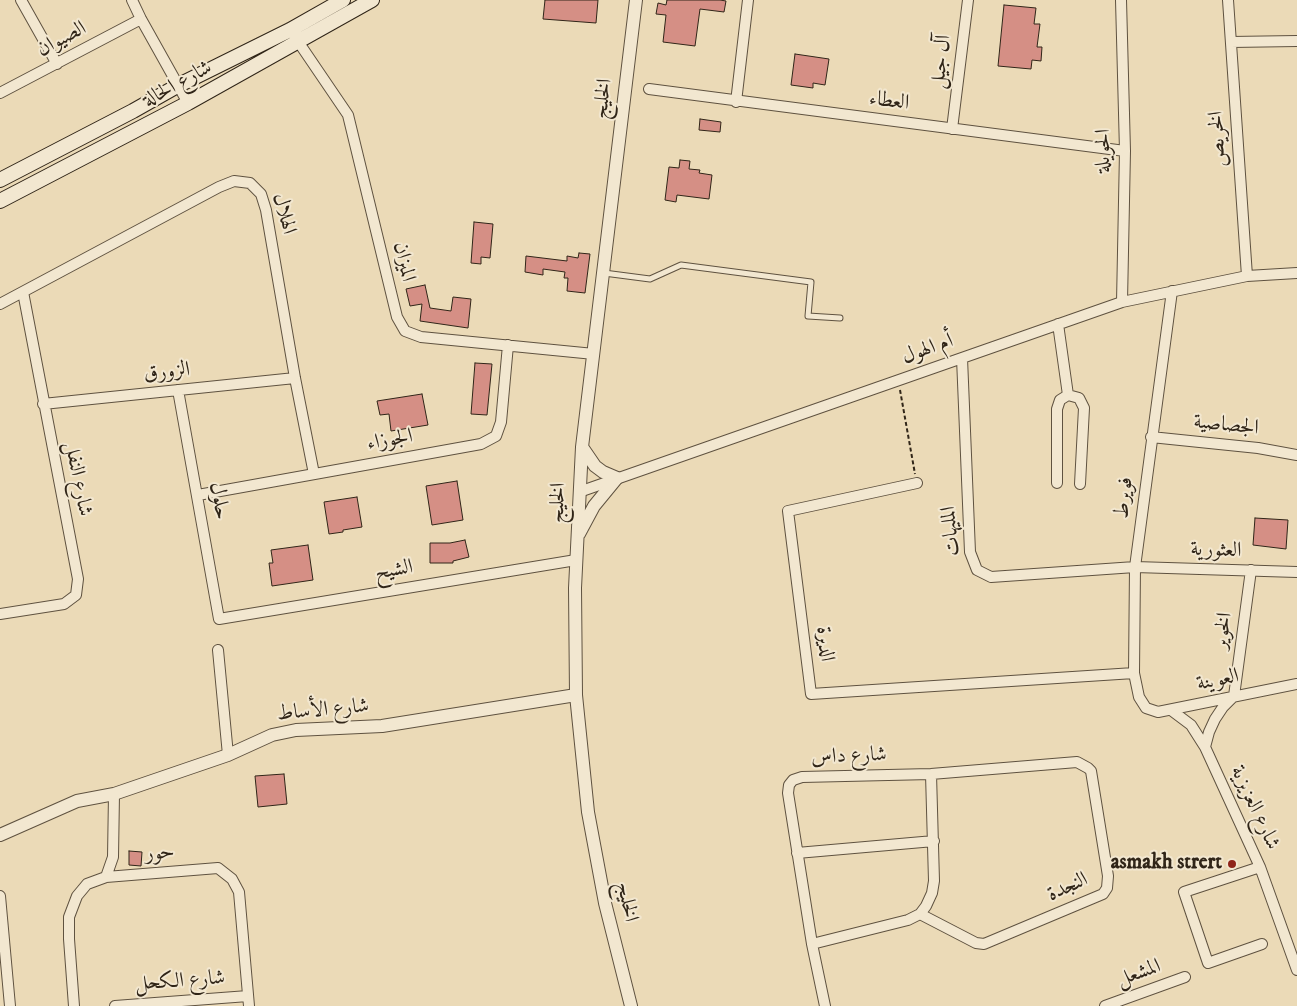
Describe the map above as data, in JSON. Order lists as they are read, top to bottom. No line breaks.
{"streets":{"main road":["شارع الحالة"],"street":["الصيوان","آل جيل","الخليج","العطاء","الخريص","الحويلة","الهلال","الميزان","أم الهول","الزورق","الجصاصية","الجوزاء","شارع النفل","فويرط","حلول","المليهات","العثورية","الشيح","الخوير","الديرة","العوينة","شارع الأساط","شارع داس","شارع العزيزية","حور","النجدة","المشعل","شارع الكحل"]},"crossings":[["آل جيل","العطاء"],["شارع الحالة","الميزان"],["الخليج","الميزان"],["الخليج","أم الهول"],["الخليج","الشيح"],["الخليج","شارع الأساط"],["العطاء","الحويلة"],["الخريص","أم الهول"],["الحويلة","أم الهول"],["الهلال","الزورق"],["الهلال","الجوزاء"],["الهلال","شارع النفل"],["الميزان","الجوزاء"],["أم الهول","فويرط"],["أم الهول","المليهات"],["الزورق","شارع النفل"],["الزورق","حلول"],["الجصاصية","فويرط"],["الجوزاء","حلول"],["فويرط","المليهات"],["فويرط","العثورية"],["فويرط","الديرة"],["فويرط","العوينة"],["حلول","الشيح"],["المليهات","العثورية"],["العثورية","الخوير"],["الخوير","العوينة"],["الخوير","شارع العزيزية"],["العوينة","شارع العزيزية"],["شارع داس","النجدة"],["حور","شارع الكحل"]],"places":["asmakh strert"]}
